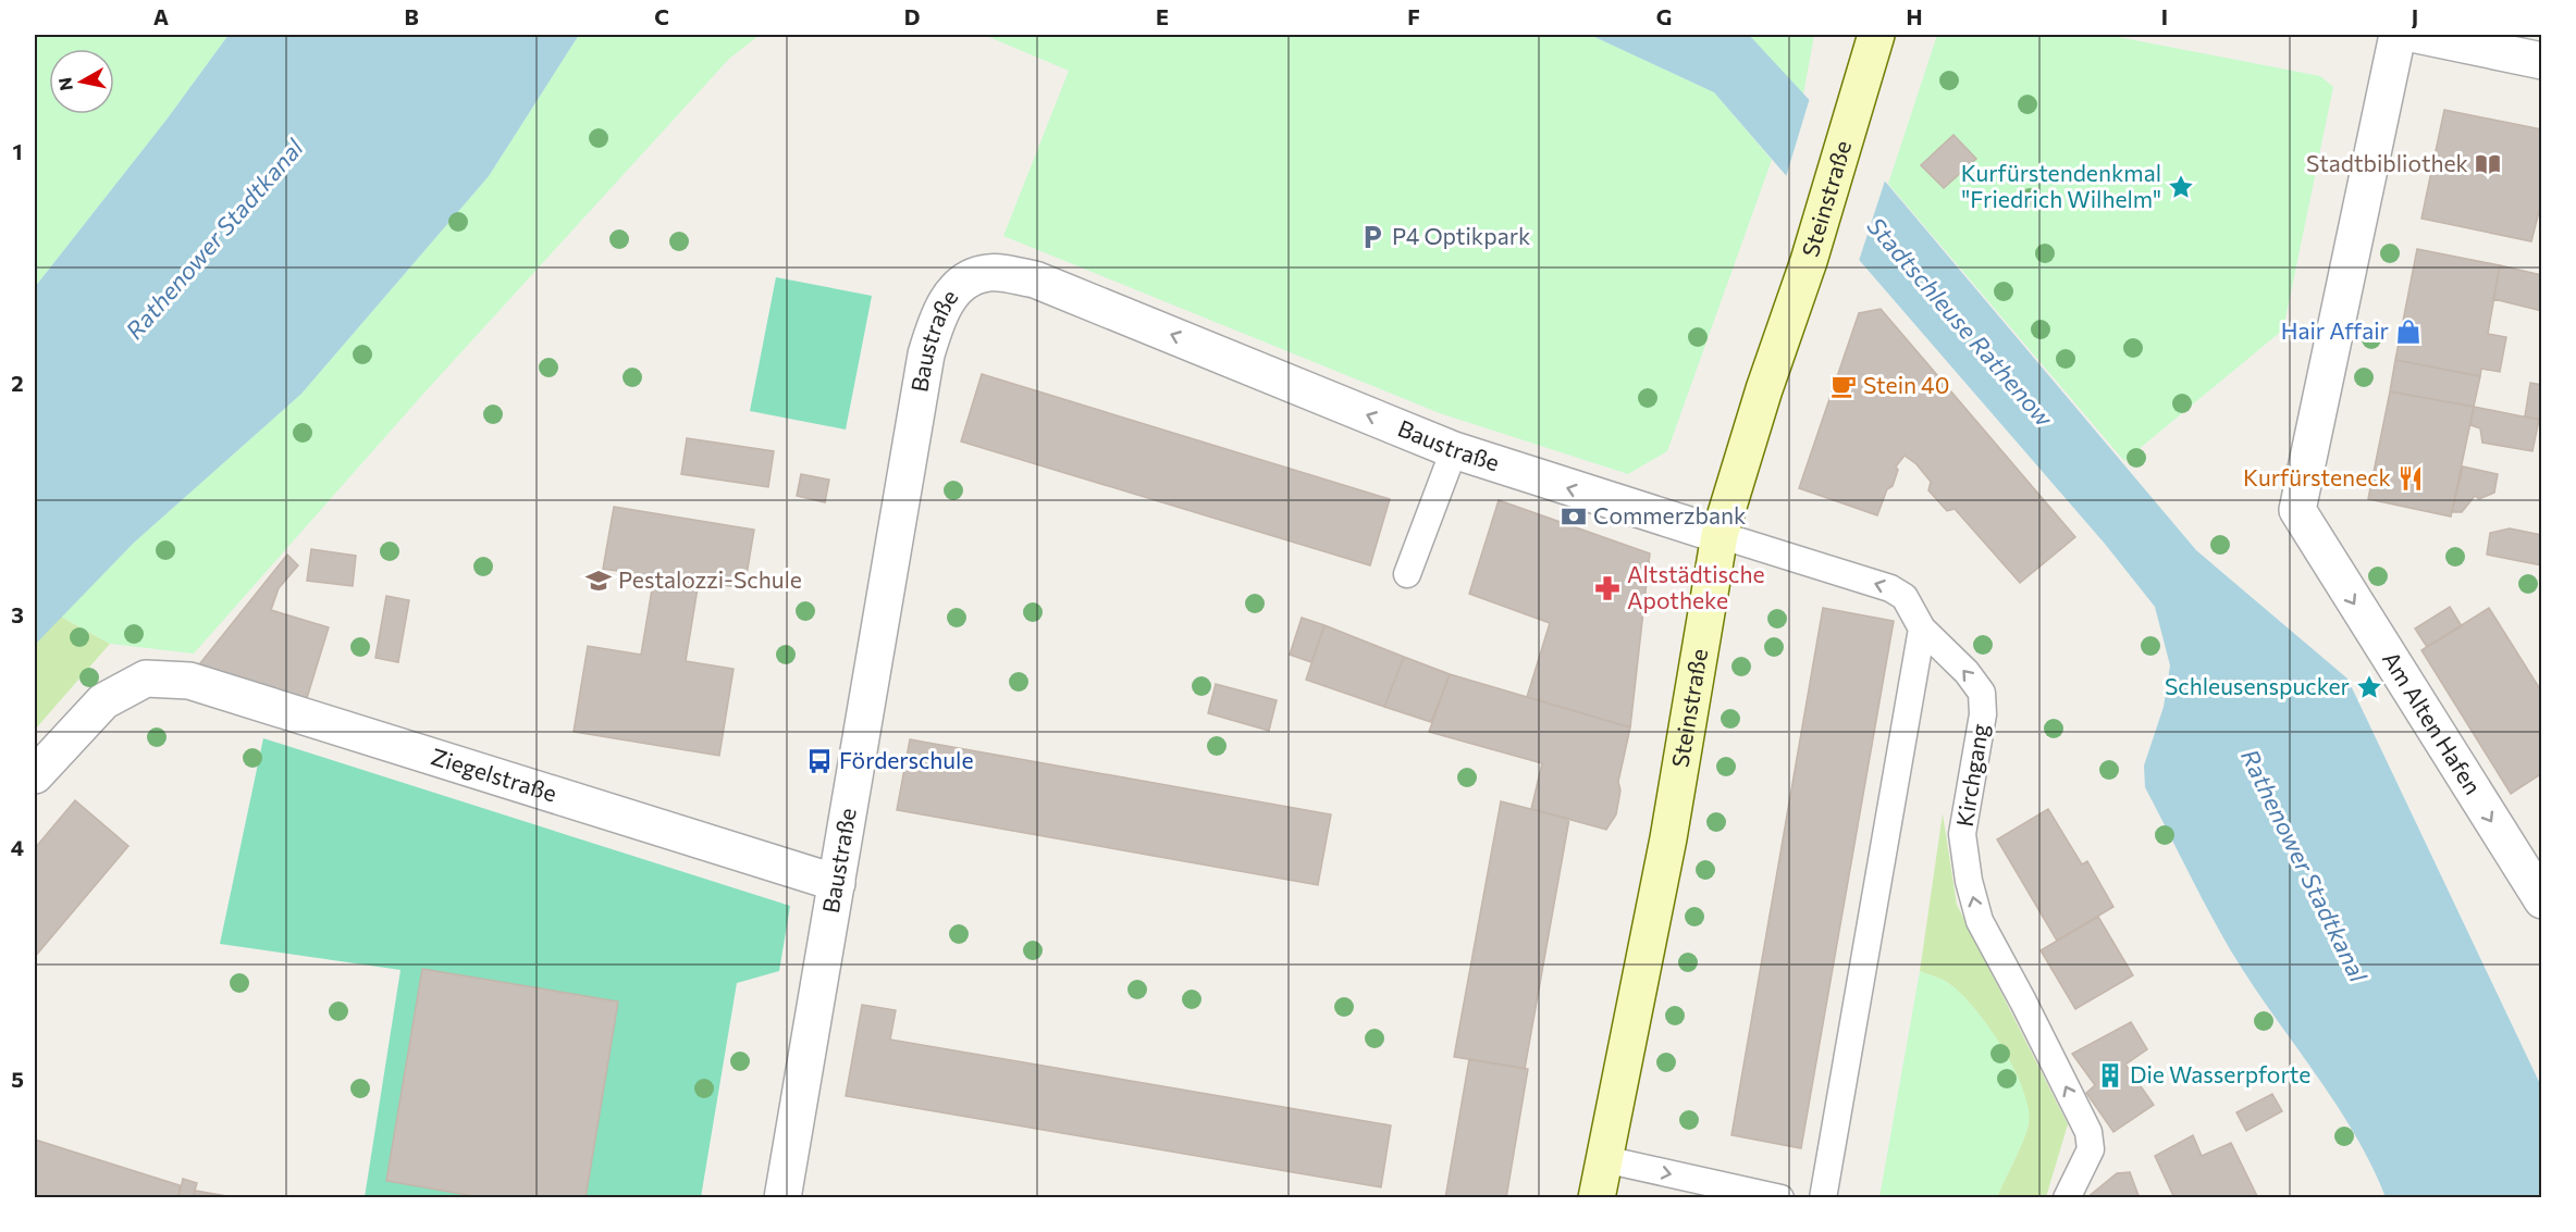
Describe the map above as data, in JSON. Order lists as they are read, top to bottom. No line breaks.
{"streets":{"main road":["Steinstraße"],"street":["Baustraße","Am Alten Hafen","Ziegelstraße"],"lane":["Kirchgang"]},"crossings":[["Steinstraße","Baustraße"],["Steinstraße","Kirchgang"],["Baustraße","Ziegelstraße"],["Baustraße","Kirchgang"]],"one_way":["Am Alten Hafen","Kirchgang"],"water":["Rathenower Stadtkanal","Stadtschleuse Rathenow"],"places":{"library":["Stadtbibliothek"],"place":["Kurfürstendenkmal \"Friedrich Wilhelm\"","Schleusenspucker"],"parking":["P4 Optikpark"],"shop":["Hair Affair"],"cafe":["Stein 40"],"restaurant":["Kurfürsteneck"],"bank":["Commerzbank"],"school or university":["Pestalozzi-Schule"],"pharmacy":["Altstädtische Apotheke"],"bus stop":["Förderschule"],"building":["Die Wasserpforte"]},"north":"left","grid":{"columns":["A","B","C","D","E","F","G","H","I","J"],"rows":["1","2","3","4","5"]}}
